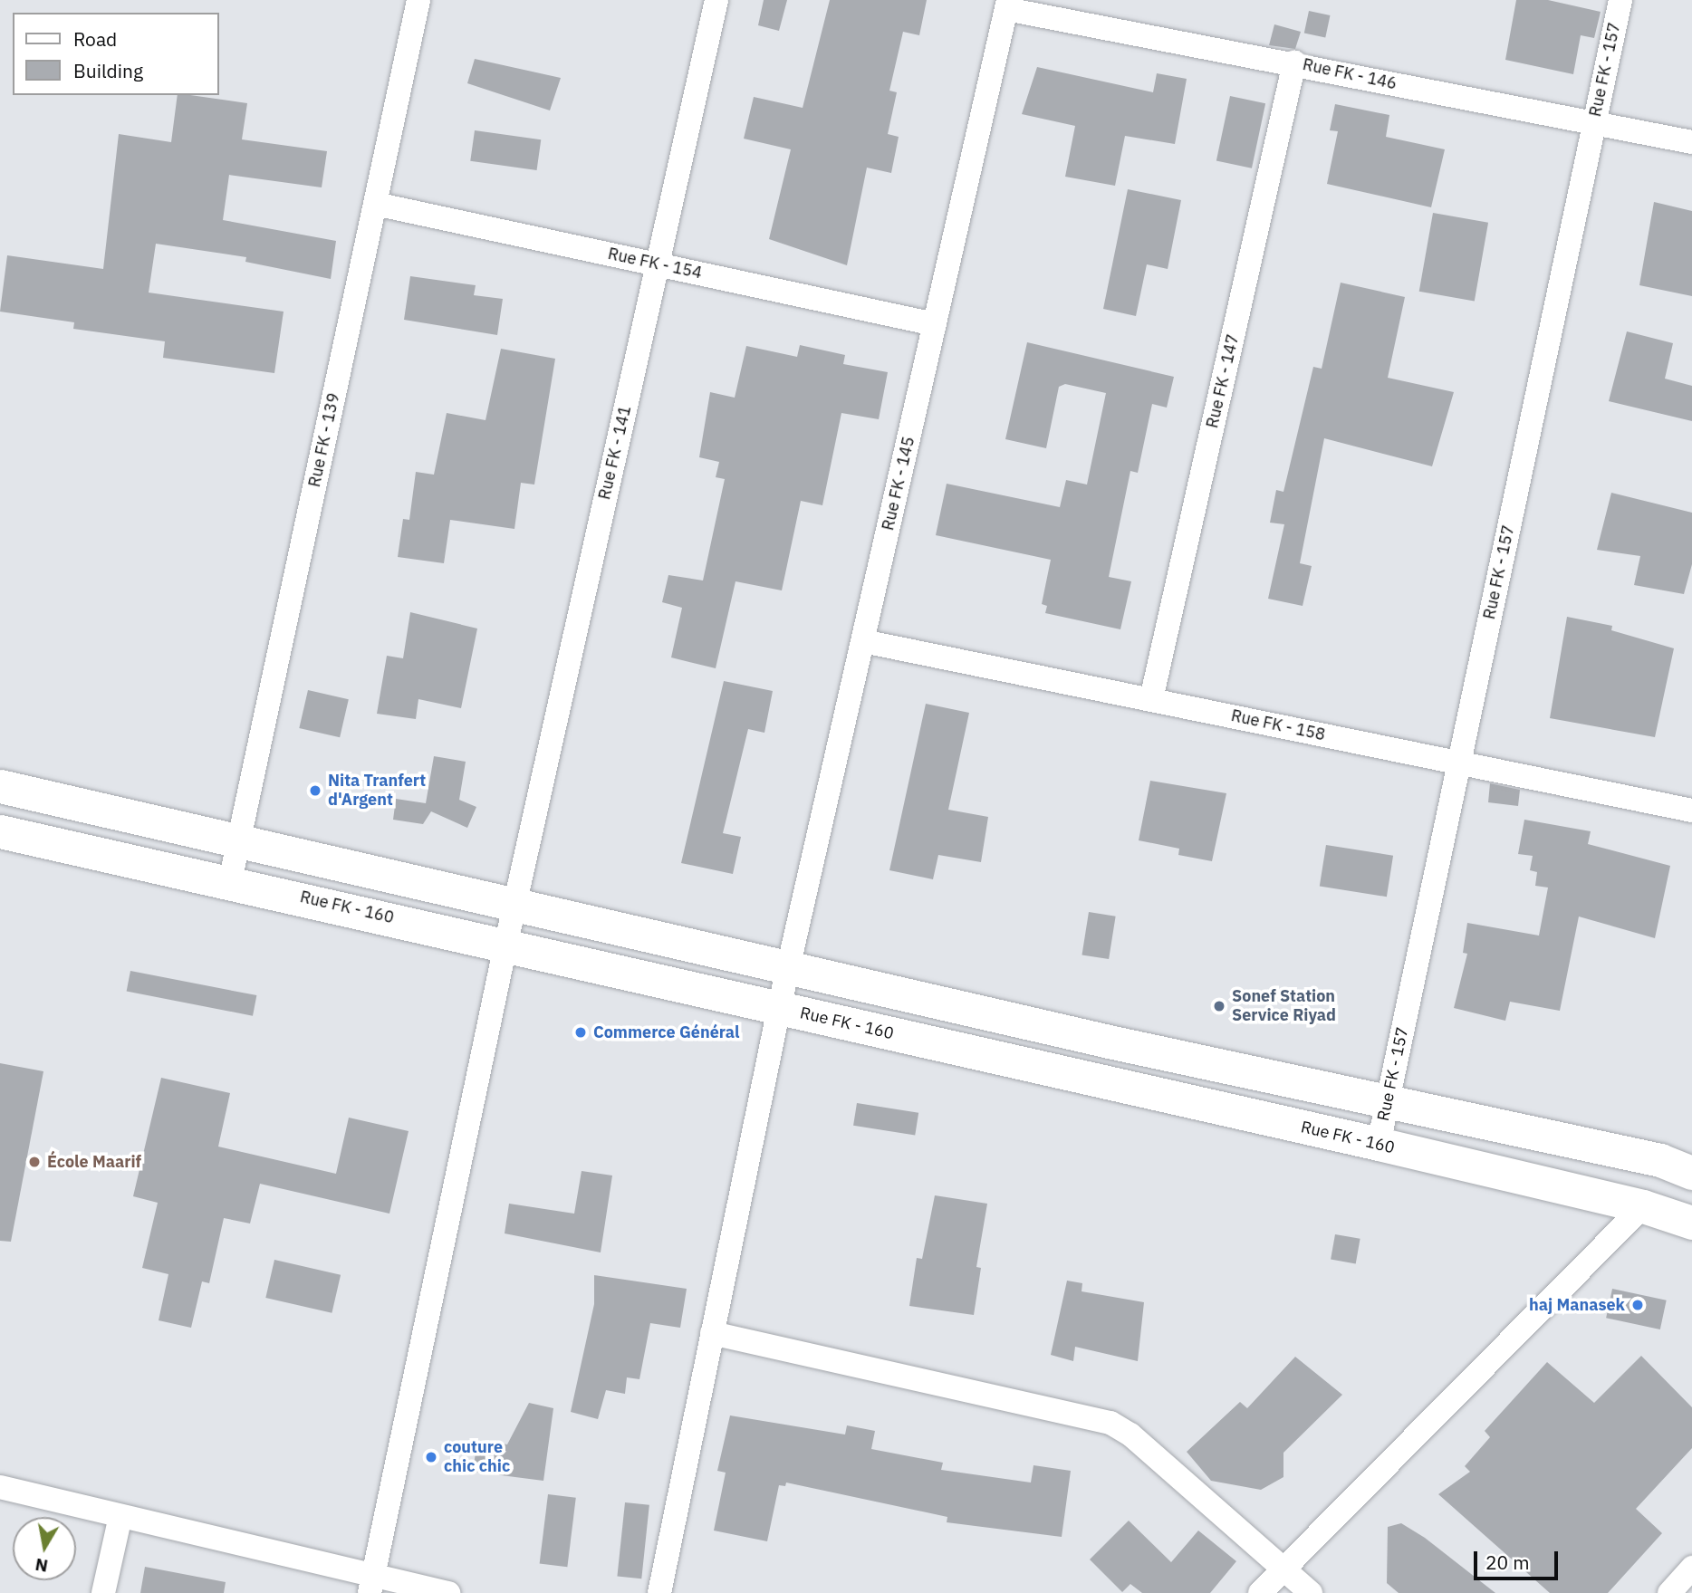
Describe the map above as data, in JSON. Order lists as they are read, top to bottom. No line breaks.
{"streets":{"main road":["Rue FK - 160"],"street":["Rue FK - 157","Rue FK - 146","Rue FK - 154","Rue FK - 147","Rue FK - 139","Rue FK - 141","Rue FK - 145","Rue FK - 158"]},"crossings":[["Rue FK - 157","Rue FK - 146"],["Rue FK - 157","Rue FK - 158"],["Rue FK - 157","Rue FK - 160"],["Rue FK - 146","Rue FK - 147"],["Rue FK - 146","Rue FK - 145"],["Rue FK - 154","Rue FK - 139"],["Rue FK - 154","Rue FK - 141"],["Rue FK - 154","Rue FK - 145"],["Rue FK - 147","Rue FK - 158"],["Rue FK - 139","Rue FK - 160"],["Rue FK - 141","Rue FK - 160"],["Rue FK - 145","Rue FK - 158"],["Rue FK - 145","Rue FK - 160"]],"places":["Nita Tranfert d'Argent","Sonef Station Service Riyad","Commerce Général","École Maarif","haj Manasek","couture chic chic"],"legend":["Road","Building"],"scale_bar":"20 m","north":"bottom"}
